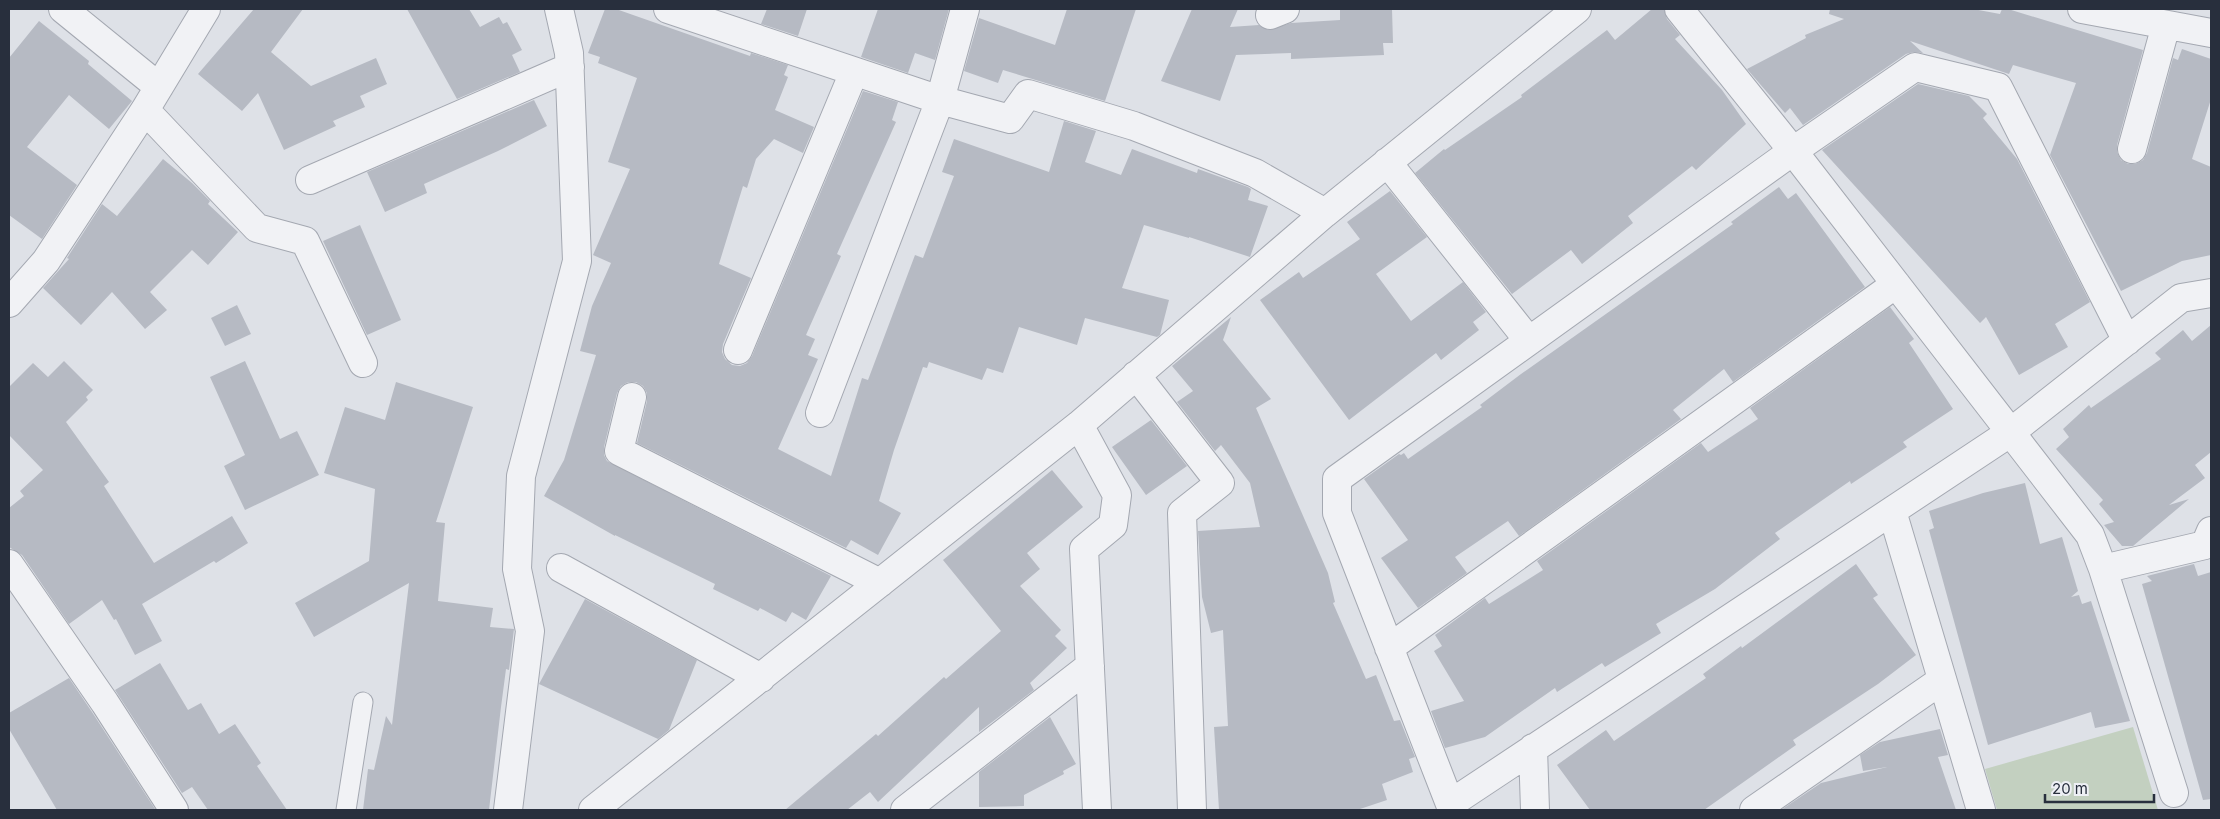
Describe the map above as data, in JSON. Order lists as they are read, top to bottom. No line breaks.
{"scale_bar":"20 m"}
